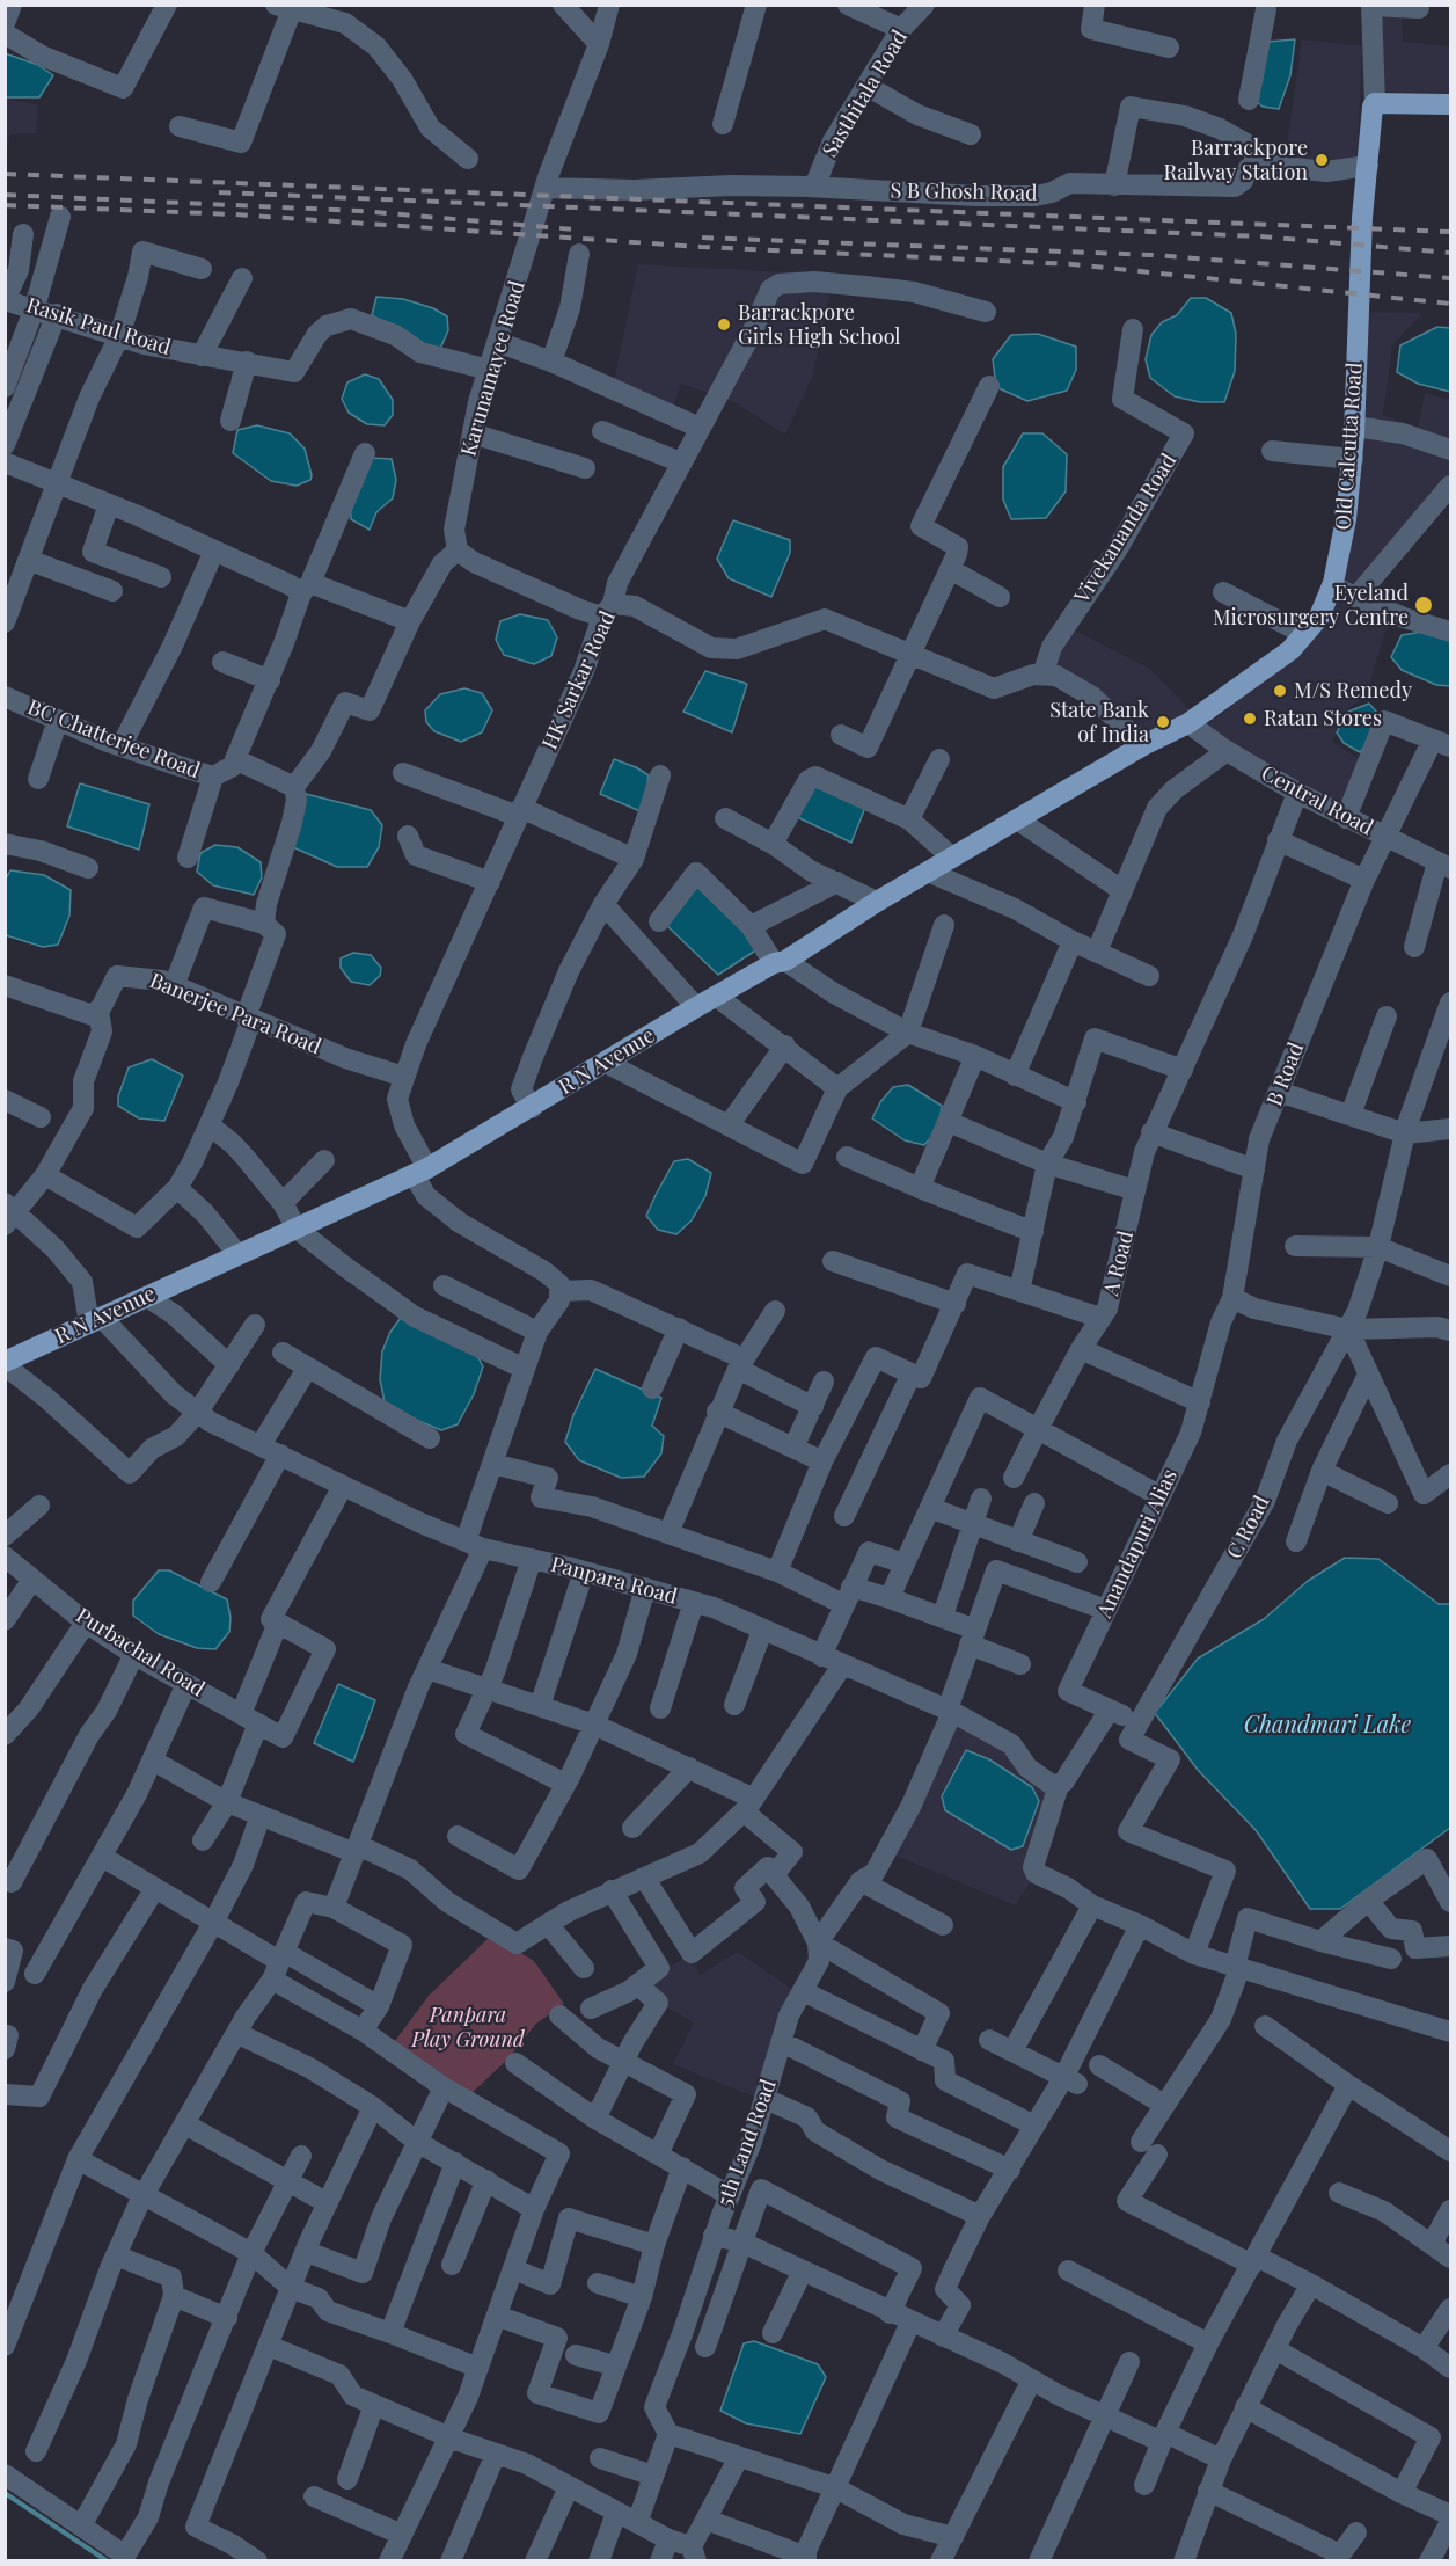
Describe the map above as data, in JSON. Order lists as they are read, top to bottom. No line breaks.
{"streets":{"main road":["Old Calcutta Road","R N Avenue"],"street":["Sasthitala Road","S B Ghosh Road","Rasik Paul Road","Karunamayee Road","Vivekananda Road","HK Sarkar Road","BC Chatterjee Road","Central Road","Banerjee Para Road","B Road","A Road","C Road","Anandapuri Alias","Panpara Road","Purbachal Road","5th Land Road"]},"crossings":[["Sasthitala Road","S B Ghosh Road"],["S B Ghosh Road","Karunamayee Road"],["Rasik Paul Road","Karunamayee Road"],["Old Calcutta Road","Central Road"],["Old Calcutta Road","R N Avenue"],["HK Sarkar Road","Banerjee Para Road"],["HK Sarkar Road","R N Avenue"],["Central Road","R N Avenue"],["Central Road","B Road"],["Central Road","A Road"],["R N Avenue","Panpara Road"],["B Road","Anandapuri Alias"],["C Road","Anandapuri Alias"],["Anandapuri Alias","5th Land Road"],["Panpara Road","5th Land Road"]],"water":["Chandmari Lake"],"parks":["Panpara Play Ground"],"places":["Barrackpore Railway Station","Barrackpore Girls High School","Eyeland Microsurgery Centre","M/S Remedy","Ratan Stores","State Bank of India"]}
